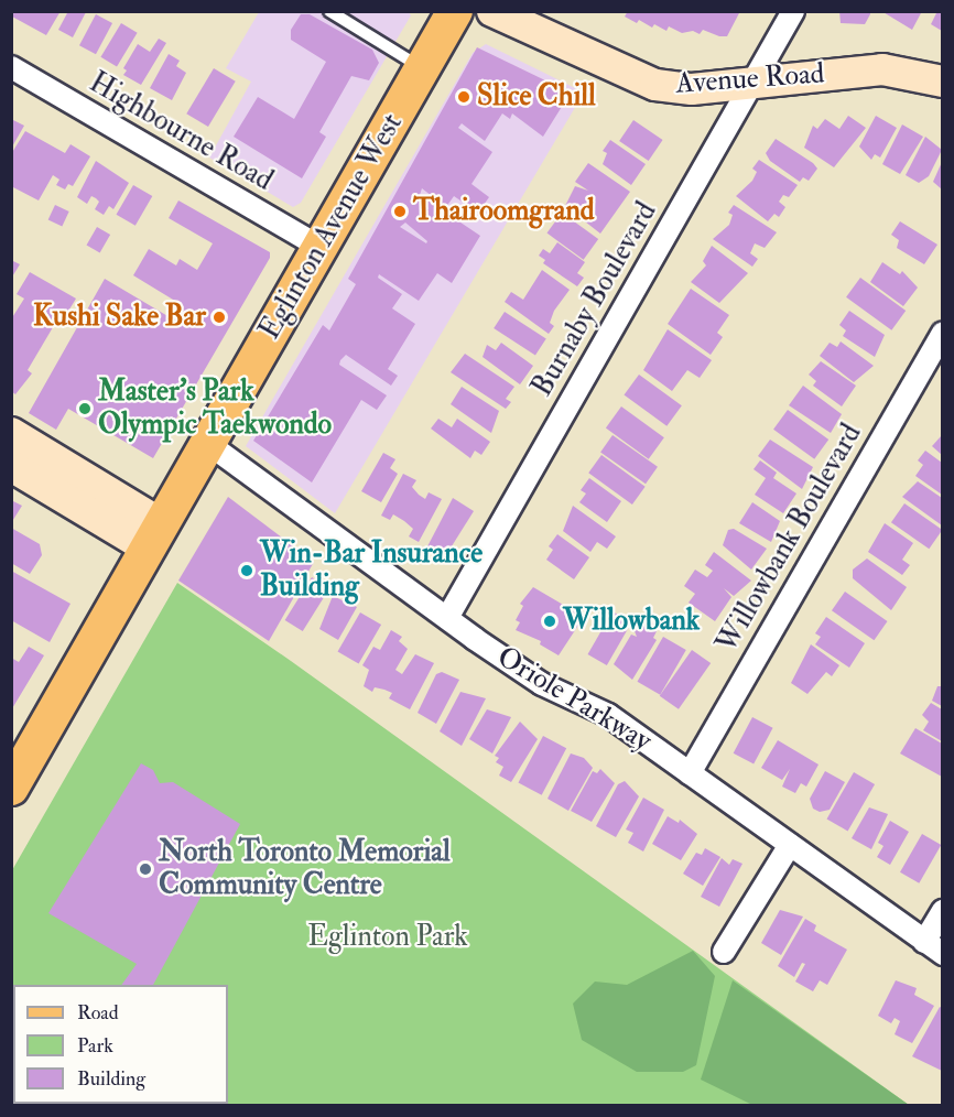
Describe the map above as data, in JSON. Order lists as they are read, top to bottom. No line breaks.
{"streets":{"main road":["Avenue Road","Eglinton Avenue West"],"street":["Highbourne Road","Burnaby Boulevard","Willowbank Boulevard","Oriole Parkway"]},"crossings":[["Avenue Road","Burnaby Boulevard"],["Highbourne Road","Eglinton Avenue West"],["Eglinton Avenue West","Oriole Parkway"],["Burnaby Boulevard","Oriole Parkway"],["Willowbank Boulevard","Oriole Parkway"]],"parks":["Eglinton Park"],"places":["Slice Chill","Thairoomgrand","Kushi Sake Bar","Master’s Park Olympic Taekwondo","Win-Bar Insurance Building","Willowbank","North Toronto Memorial Community Centre"],"legend":["Road","Park","Building"]}
